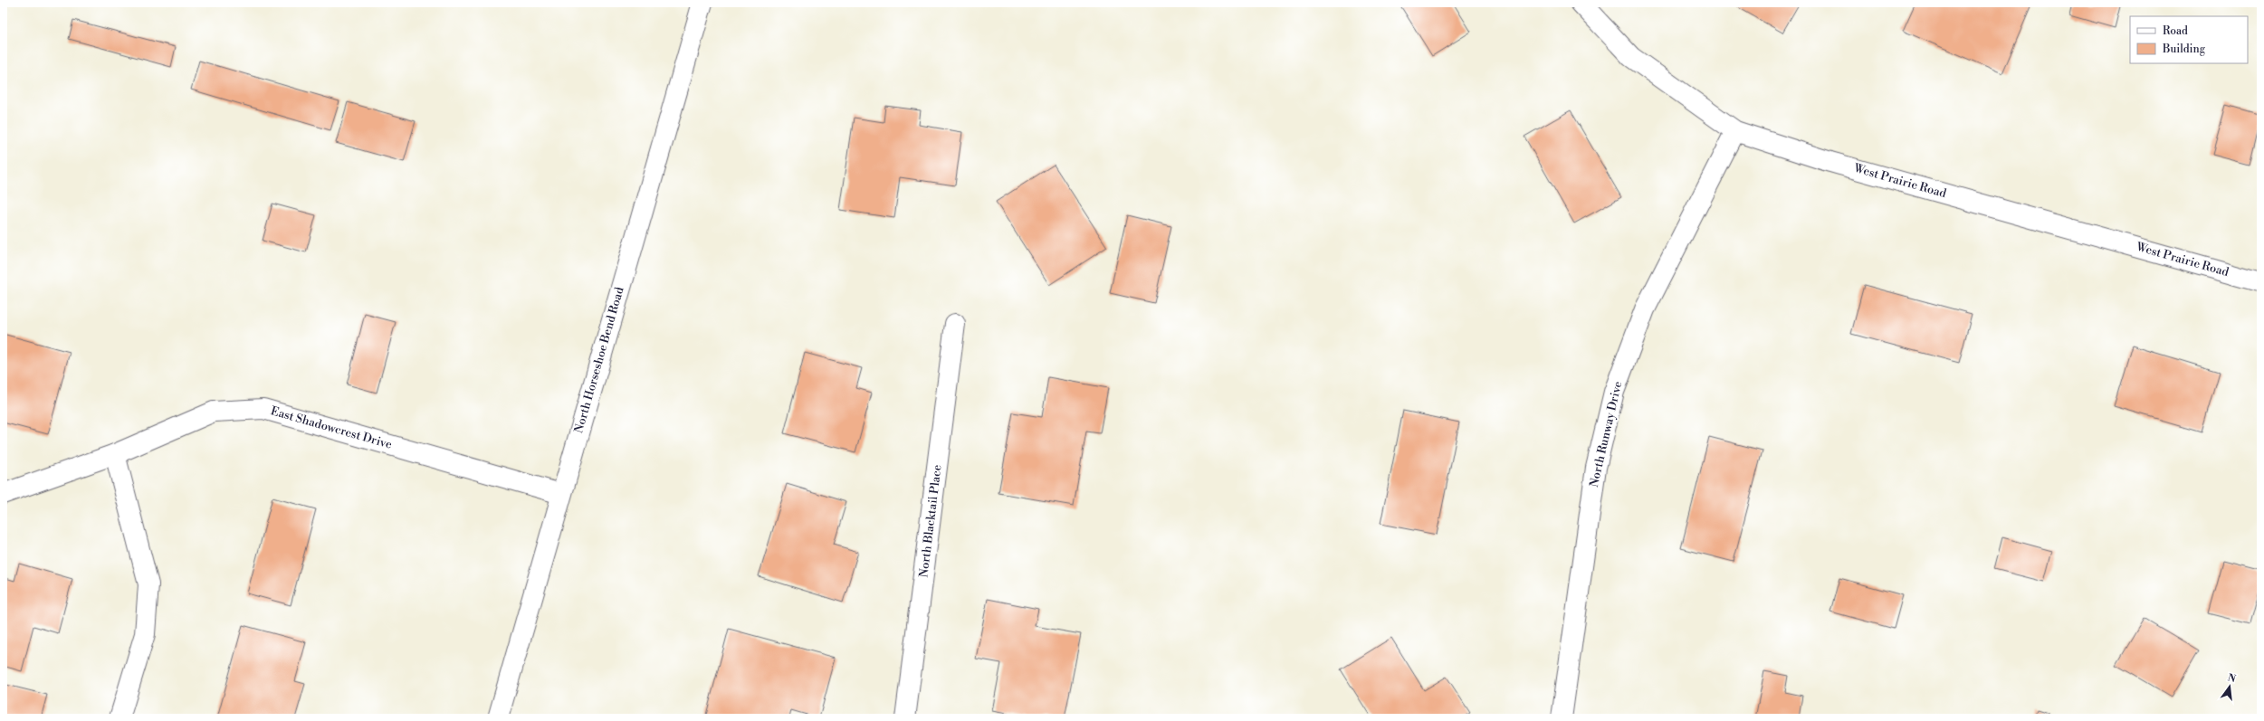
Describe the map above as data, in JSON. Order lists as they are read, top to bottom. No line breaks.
{"streets":{"street":["West Prairie Road","North Horseshoe Bend Road","East Shadowcrest Drive","North Runway Drive","North Blacktail Place"]},"crossings":[["West Prairie Road","North Runway Drive"],["North Horseshoe Bend Road","East Shadowcrest Drive"]],"legend":["Road","Building"],"north":"top"}
